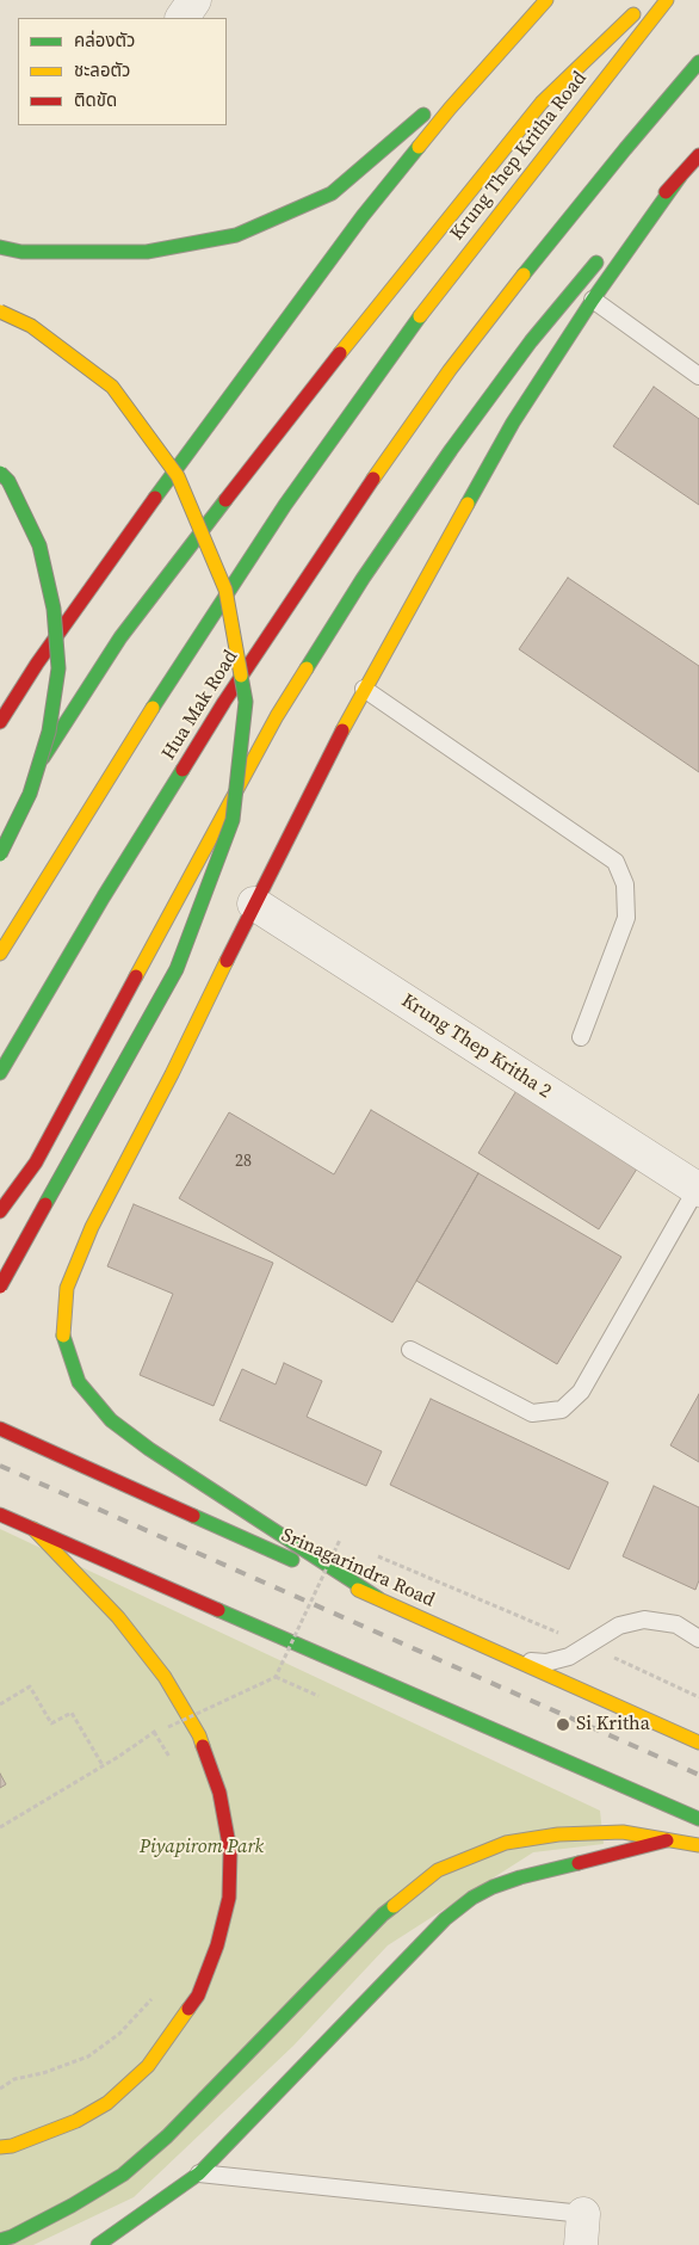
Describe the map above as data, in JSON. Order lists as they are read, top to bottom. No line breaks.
{"streets":{"main road":["Krung Thep Kritha Road","Hua Mak Road","Srinagarindra Road"],"street":["Krung Thep Kritha 2"]},"crossings":[["Krung Thep Kritha Road","Hua Mak Road"]],"parks":["Piyapirom Park"],"places":["Si Kritha"],"house_numbers":["28"],"legend":["คล่องตัว","ชะลอตัว","ติดขัด"]}
